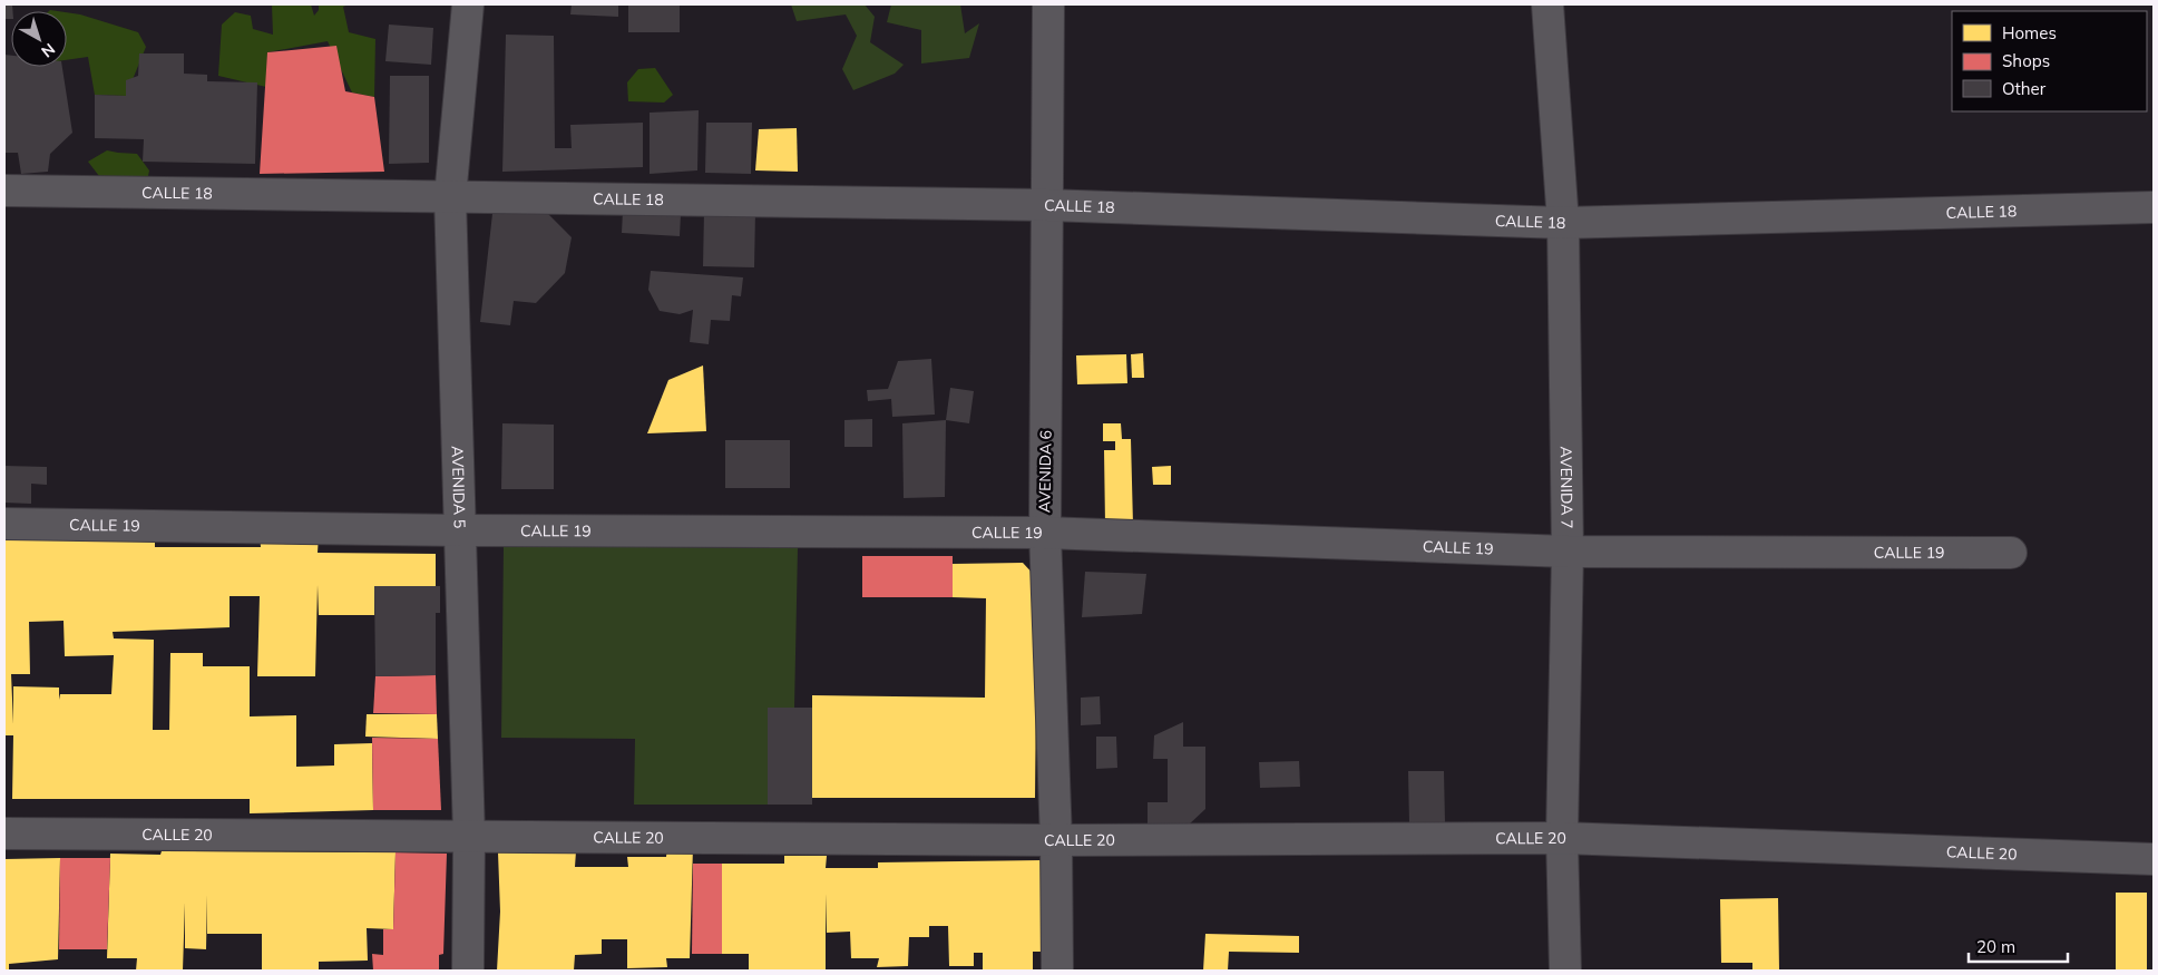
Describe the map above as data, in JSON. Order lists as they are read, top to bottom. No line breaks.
{"streets":{"street":["CALLE 18","AVENIDA 6","AVENIDA 5","AVENIDA 7","CALLE 19","CALLE 20"]},"crossings":[["CALLE 18","AVENIDA 6"],["CALLE 18","AVENIDA 5"],["CALLE 18","AVENIDA 7"],["AVENIDA 6","CALLE 19"],["AVENIDA 6","CALLE 20"],["AVENIDA 5","CALLE 19"],["AVENIDA 5","CALLE 20"],["AVENIDA 7","CALLE 19"],["AVENIDA 7","CALLE 20"]],"legend":["Homes","Shops","Other"],"scale_bar":"20 m","north":"bottom right"}
